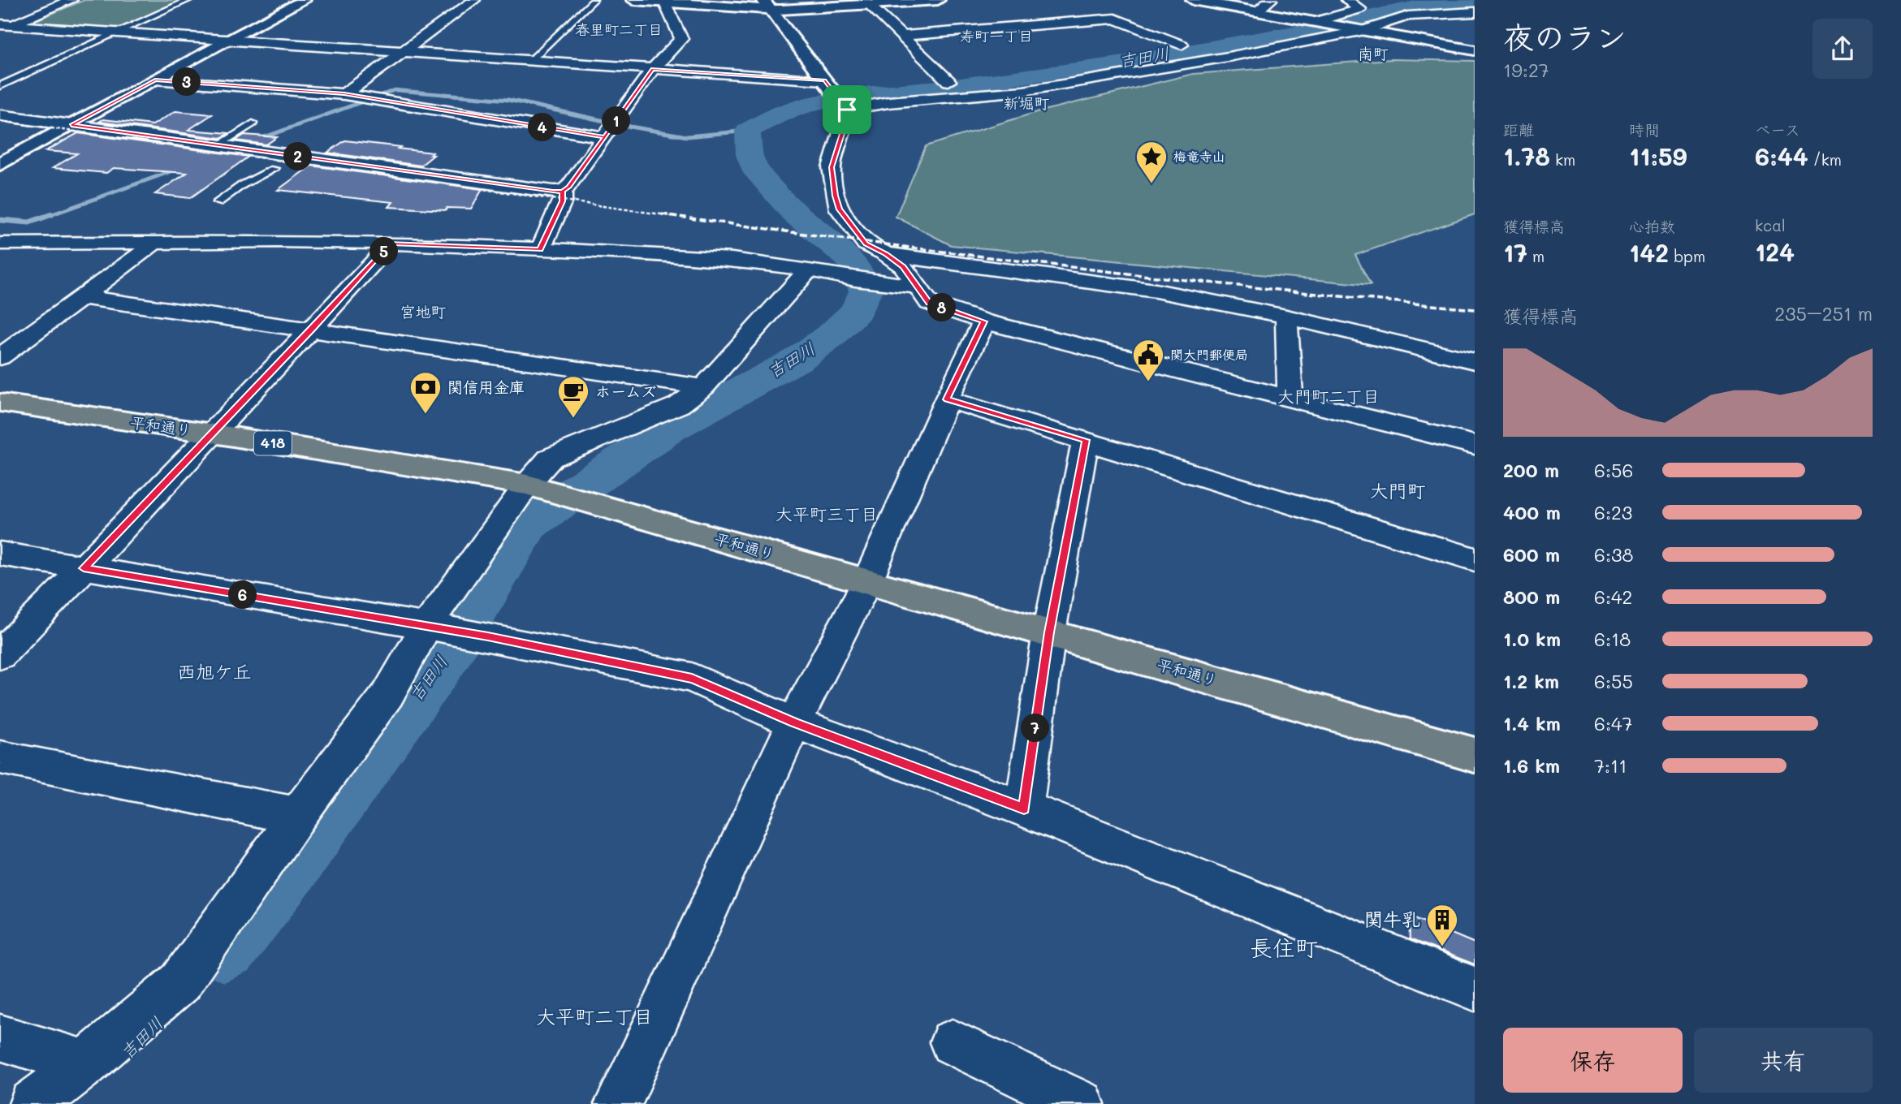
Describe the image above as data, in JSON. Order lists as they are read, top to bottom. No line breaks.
{"streets":{"highway":["平和通り","418"]},"districts":["春里町二丁目","寿町一丁目","南町","新堀町","宮地町","大門町二丁目","大門町","大平町三丁目","西旭ケ丘","長住町","大平町二丁目"],"water":["吉田川"],"places":{"place":["梅竜寺山"],"public building":["関大門郵便局"],"bank":["関信用金庫"],"cafe":["ホームズ"],"building":["関牛乳"]},"page":{"heading":["夜のラン","19:27"],"pins":["3","1","4","2","5","8","6","7"],"stats":[["距離","1.78 km"],["時間","11:59"],["ペース","6:44 /km"],["獲得標高","17 m"],["心拍数","142 bpm"],["kcal","124"]],"chart":["獲得標高","235–251 m"],"list":[{"name":"200 m","note":"6:56"},{"name":"400 m","note":"6:23"},{"name":"600 m","note":"6:38"},{"name":"800 m","note":"6:42"},{"name":"1.0 km","note":"6:18"},{"name":"1.2 km","note":"6:55"},{"name":"1.4 km","note":"6:47"},{"name":"1.6 km","note":"7:11"}],"buttons":["保存","共有"]}}
